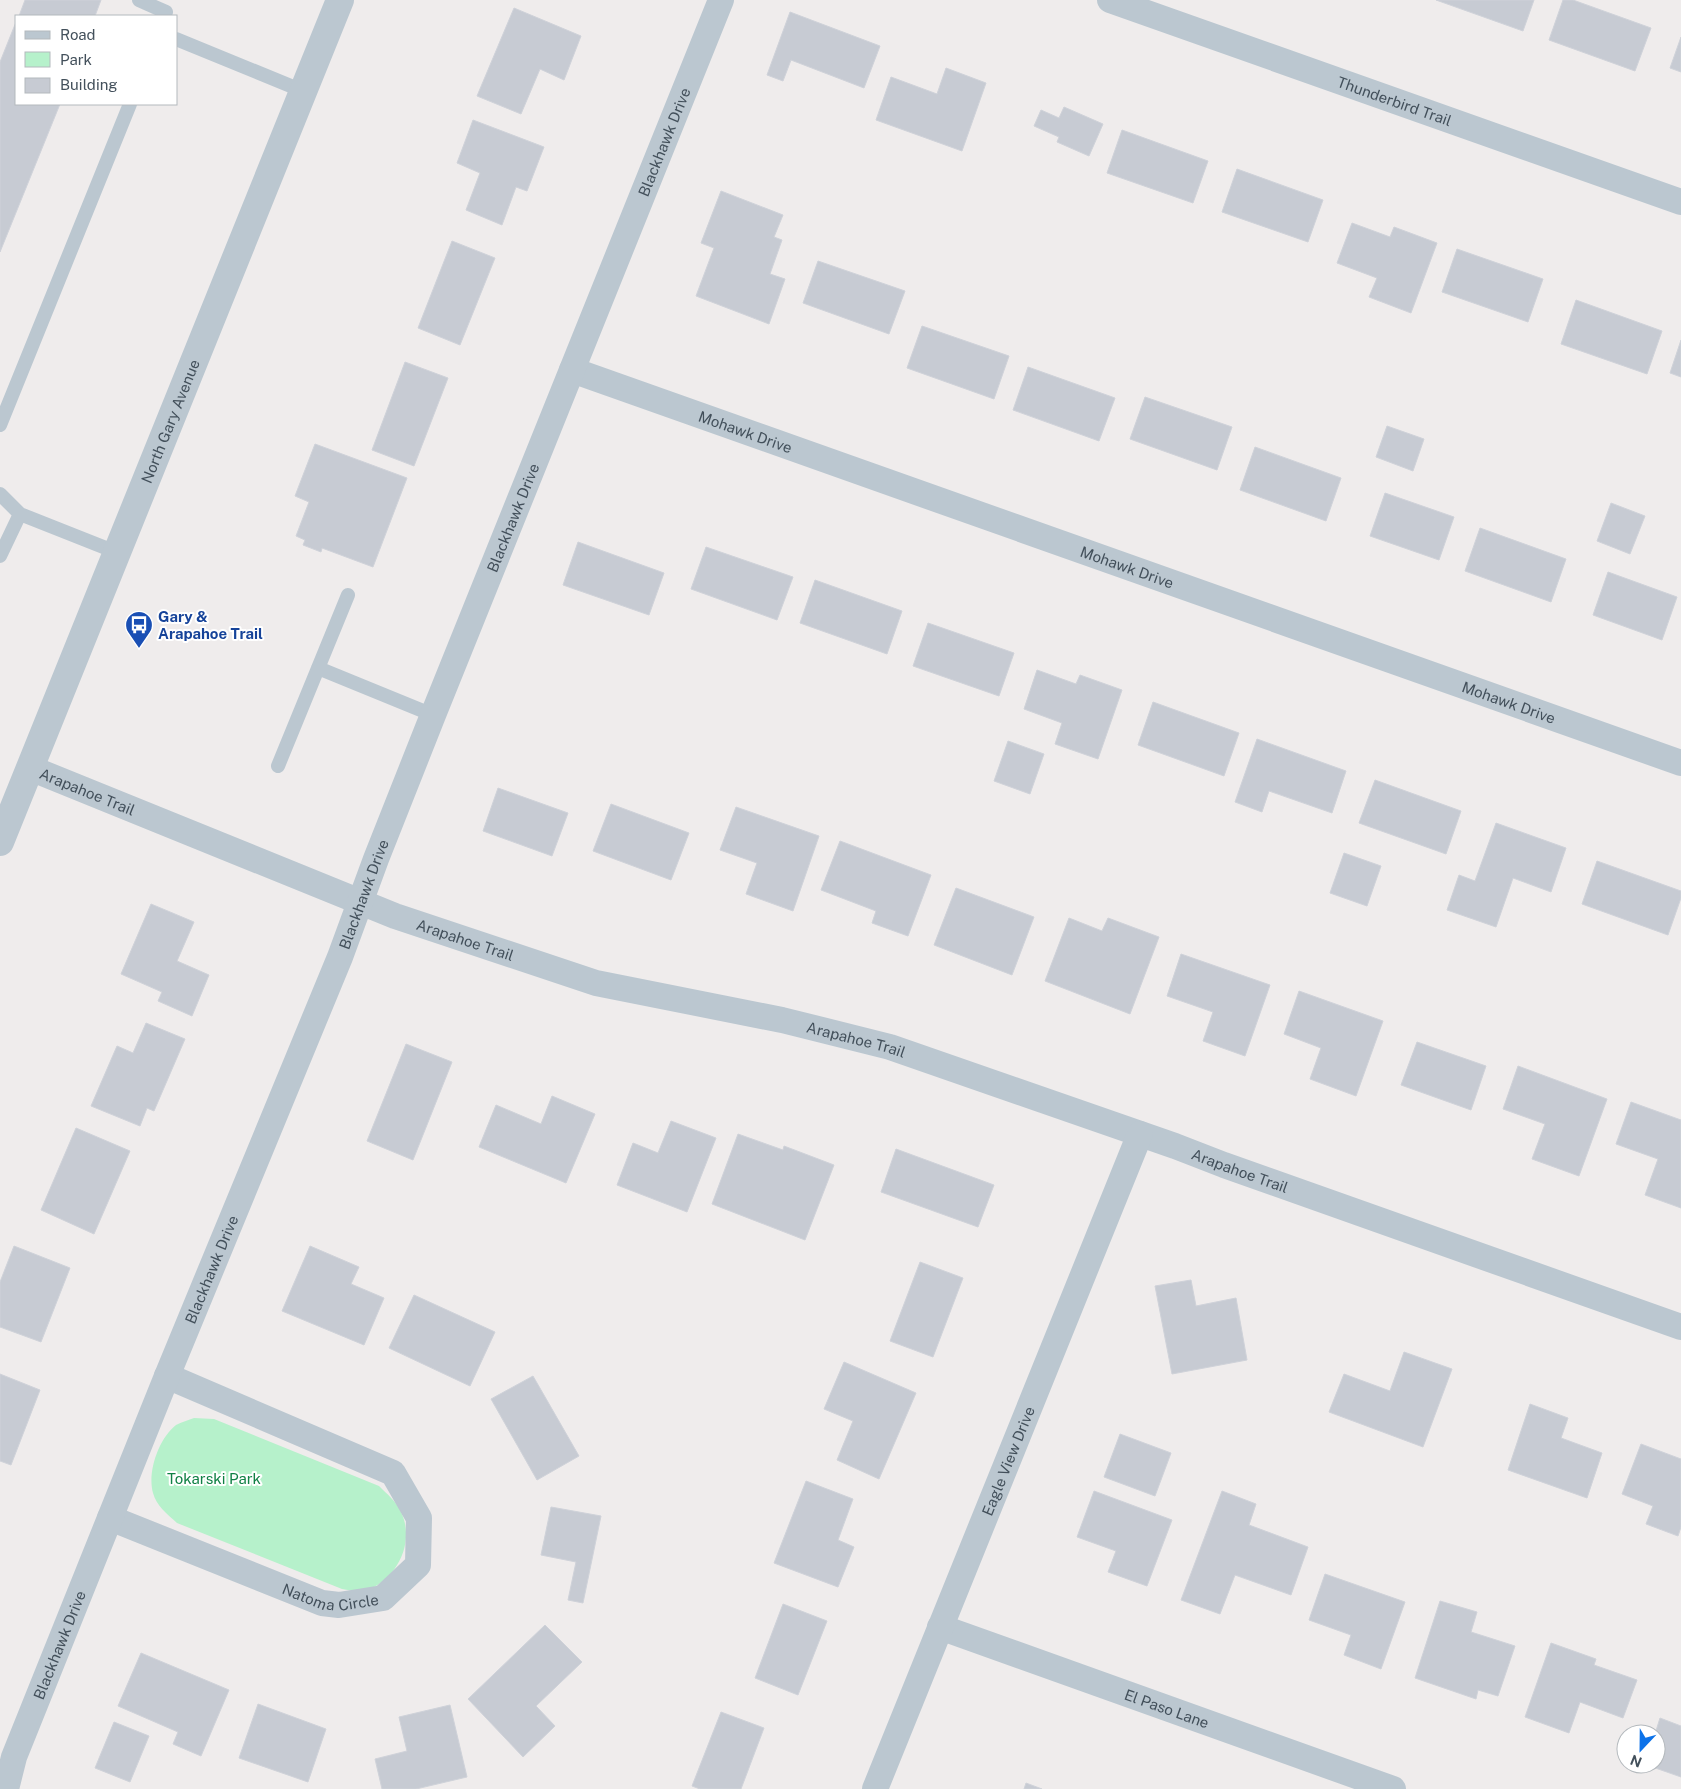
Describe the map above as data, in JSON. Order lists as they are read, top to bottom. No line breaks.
{"streets":{"street":["Thunderbird Trail","Blackhawk Drive","North Gary Avenue","Mohawk Drive","Arapahoe Trail","Eagle View Drive","Natoma Circle","El Paso Lane"]},"crossings":[["Blackhawk Drive","Mohawk Drive"],["Blackhawk Drive","Arapahoe Trail"],["Blackhawk Drive","Natoma Circle"],["North Gary Avenue","Arapahoe Trail"],["Arapahoe Trail","Eagle View Drive"],["Eagle View Drive","El Paso Lane"]],"parks":["Tokarski Park"],"places":{"bus stop":["Gary & Arapahoe Trail"]},"legend":["Road","Park","Building"],"north":"bottom"}
